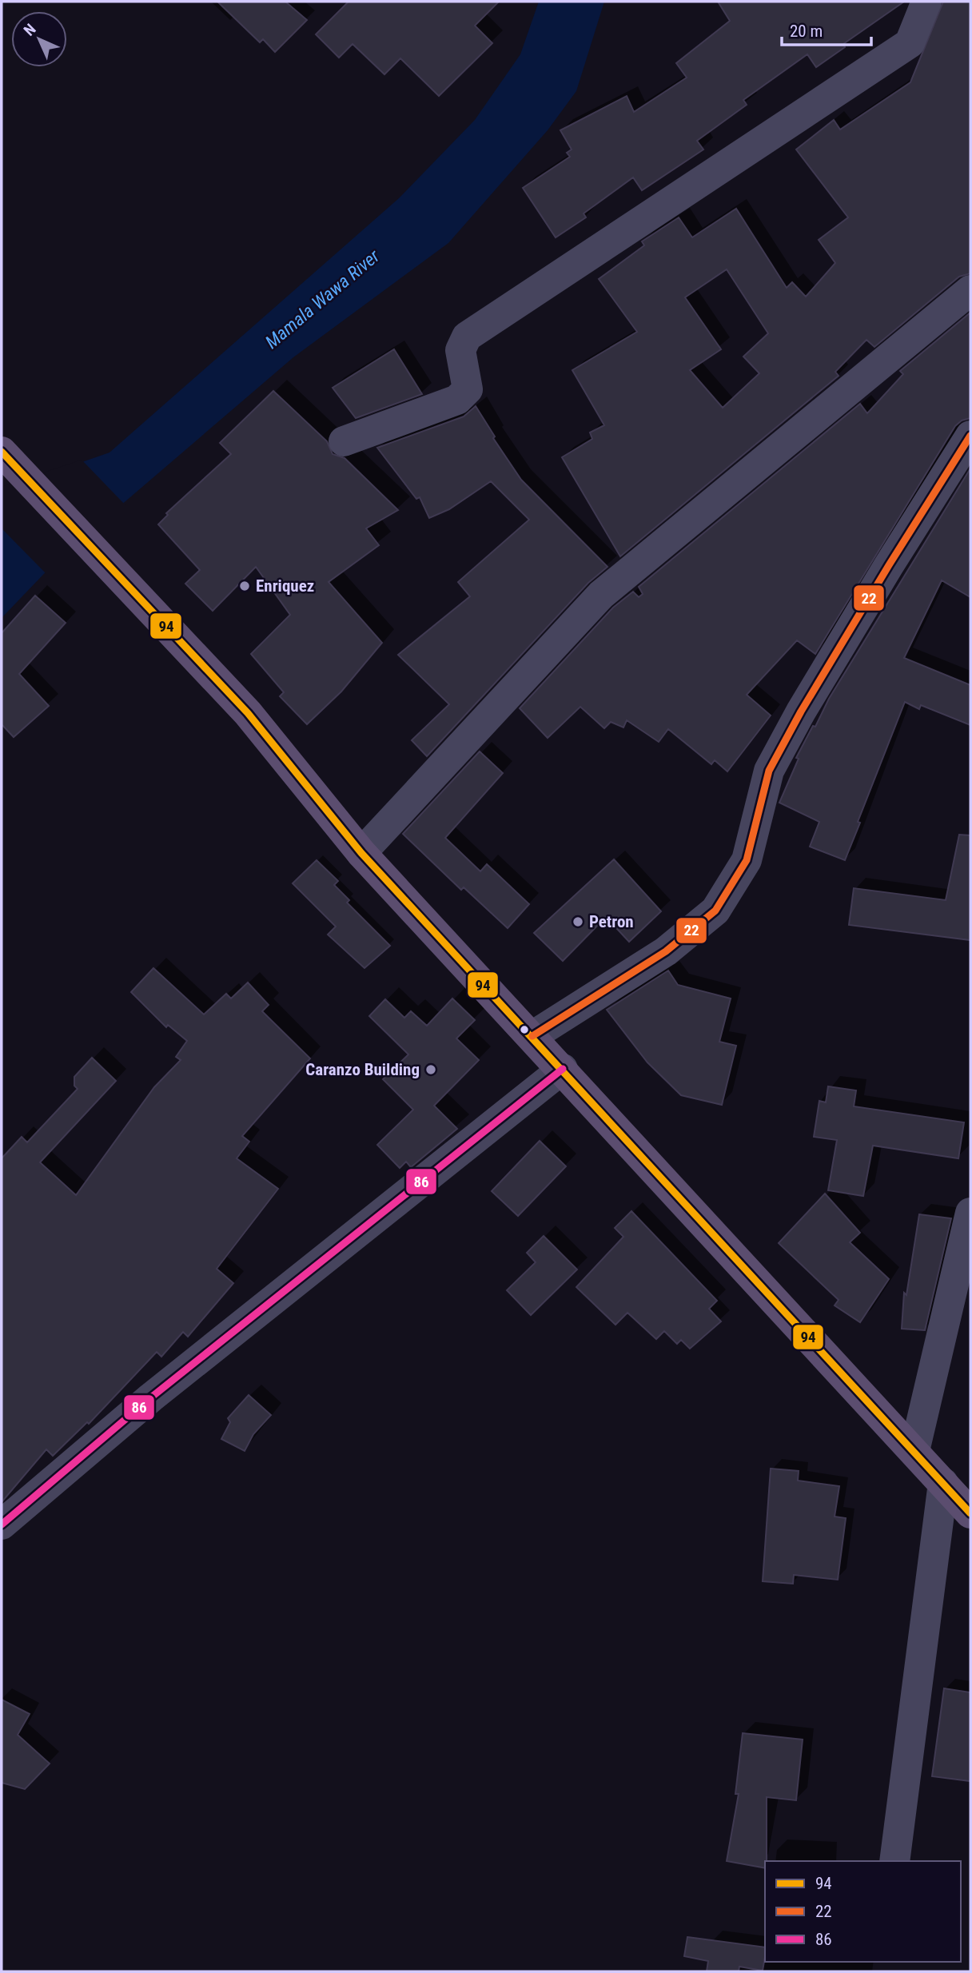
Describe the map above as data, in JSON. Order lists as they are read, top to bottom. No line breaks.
{"water":["Mamala Wawa River"],"places":["Enriquez","Petron","Caranzo Building"],"lines":["transit line 22","transit line 94","transit line 86"],"legend":["94","22","86"],"scale_bar":"20 m","north":"top left"}
